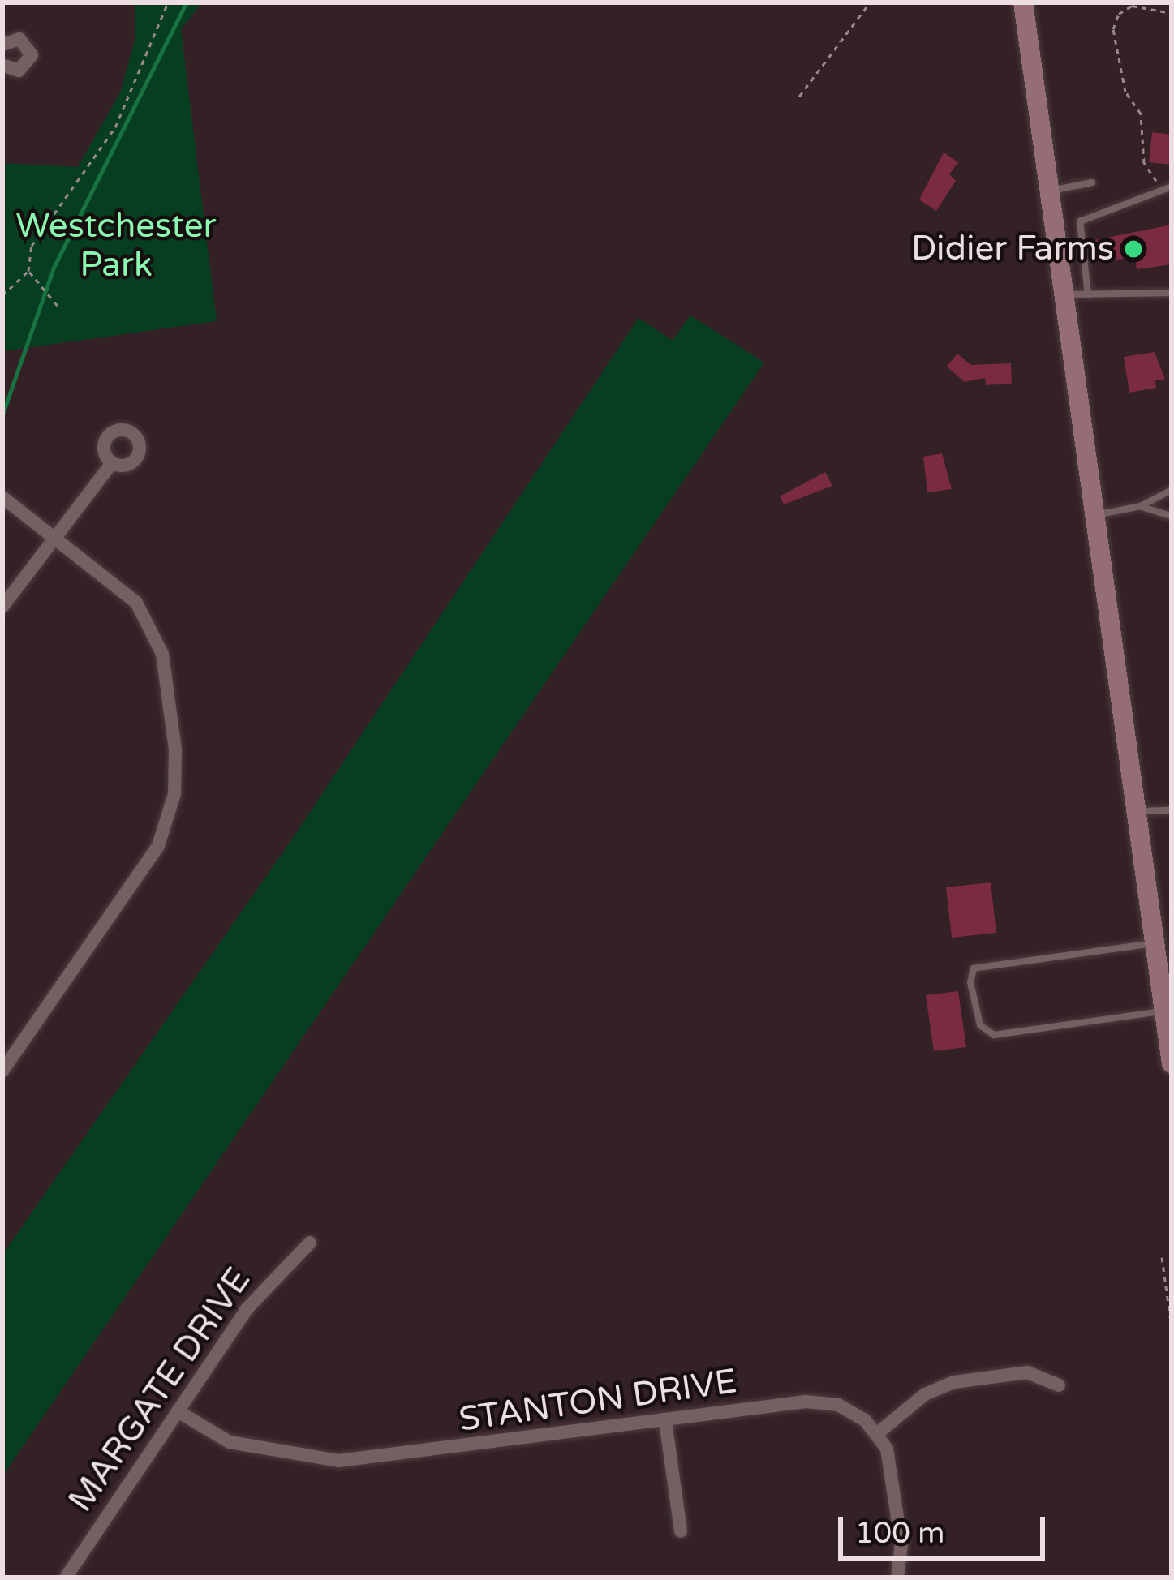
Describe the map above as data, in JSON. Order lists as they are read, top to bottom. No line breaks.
{"streets":{"street":["MARGATE DRIVE","STANTON DRIVE"]},"crossings":[["MARGATE DRIVE","STANTON DRIVE"]],"parks":["Westchester Park"],"places":["Didier Farms"],"scale_bar":"100 m"}
